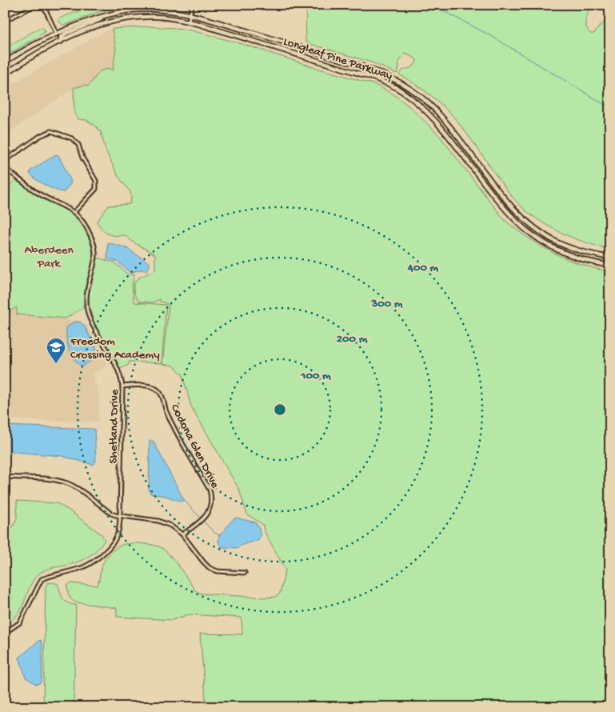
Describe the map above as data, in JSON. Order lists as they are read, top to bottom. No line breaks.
{"streets":{"main road":["Longleaf Pine Parkway"],"street":["Shetland Drive","Codona Glen Drive"]},"crossings":[["Shetland Drive","Codona Glen Drive"]],"parks":["Aberdeen Park"],"places":{"school or university":["Freedom Crossing Academy"]},"rings":["400 m","300 m","200 m","100 m"]}
